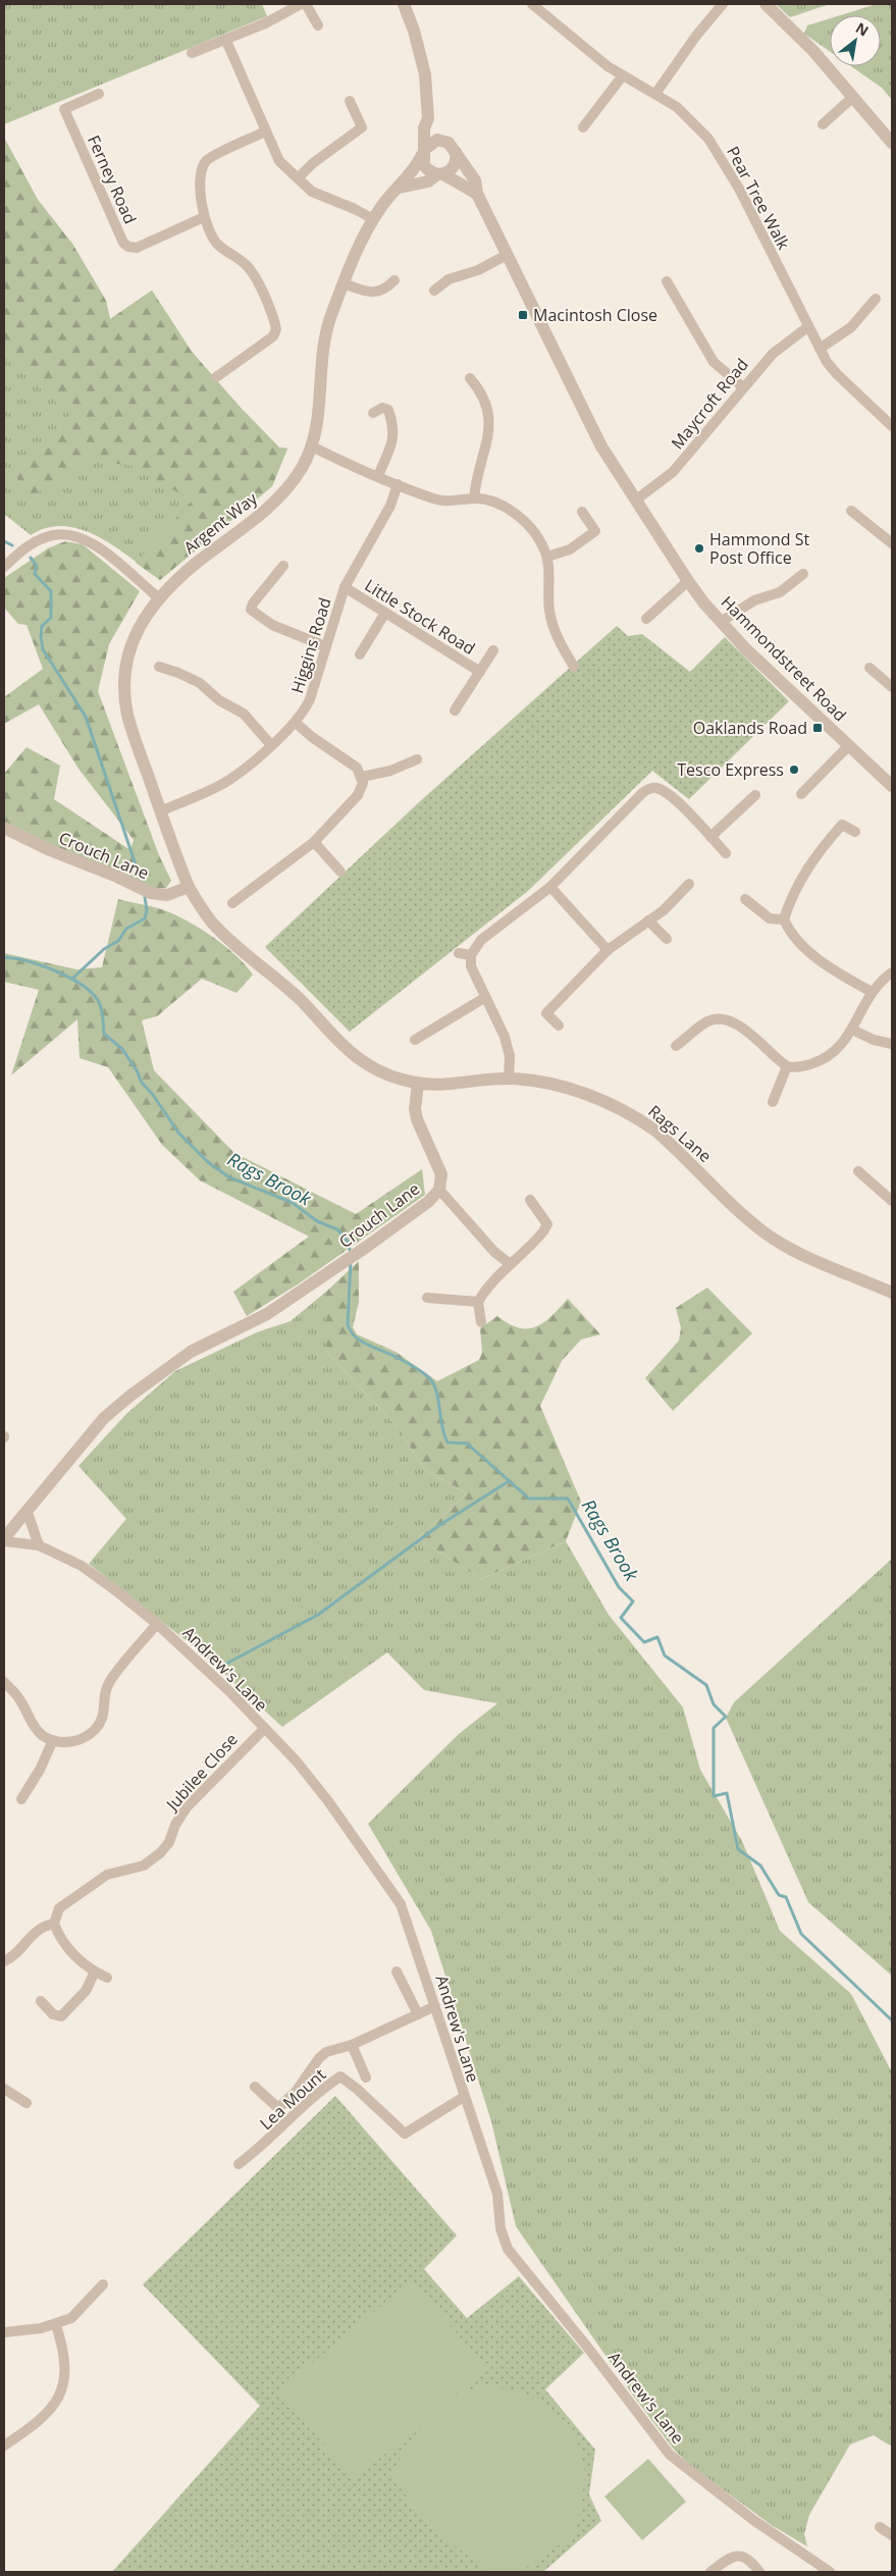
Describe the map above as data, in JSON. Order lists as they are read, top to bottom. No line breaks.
{"streets":{"street":["Ferney Road","Pear Tree Walk","Maycroft Road","Argent Way","Little Stock Road","Higgins Road","Hammondstreet Road","Crouch Lane","Rags Lane","Andrew's Lane","Jubilee Close","Lea Mount"]},"crossings":[["Pear Tree Walk","Maycroft Road"],["Maycroft Road","Hammondstreet Road"],["Argent Way","Higgins Road"],["Argent Way","Hammondstreet Road"],["Argent Way","Crouch Lane"],["Little Stock Road","Higgins Road"],["Crouch Lane","Rags Lane"],["Crouch Lane","Andrew's Lane"],["Andrew's Lane","Jubilee Close"],["Andrew's Lane","Lea Mount"]],"water":["Rags Brook"],"places":{"transit":["Macintosh Close","Oaklands Road"],"other":["Hammond St Post Office","Tesco Express"]},"north":"top right"}
